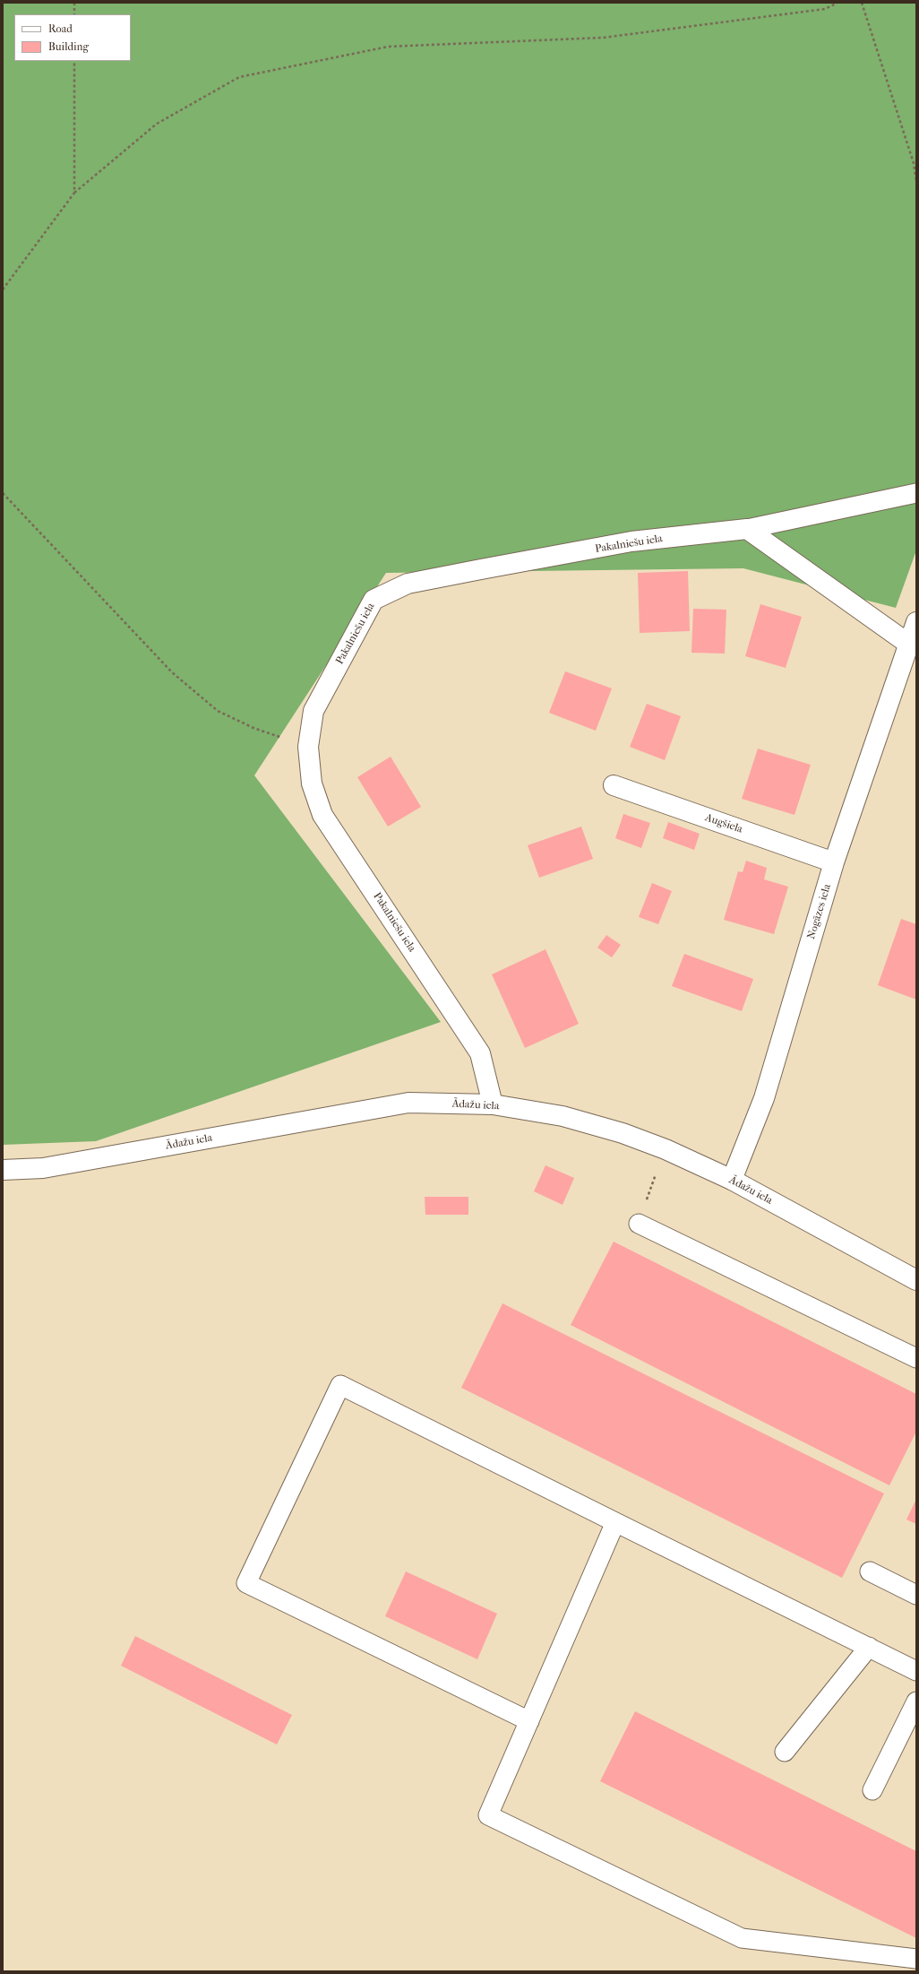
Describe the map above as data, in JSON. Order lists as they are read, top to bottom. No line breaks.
{"streets":{"street":["Pakalniešu iela","Augšiela","Nogāzes iela","Ādažu iela"]},"crossings":[["Pakalniešu iela","Ādažu iela"],["Augšiela","Nogāzes iela"],["Nogāzes iela","Ādažu iela"]],"legend":["Road","Building"]}
